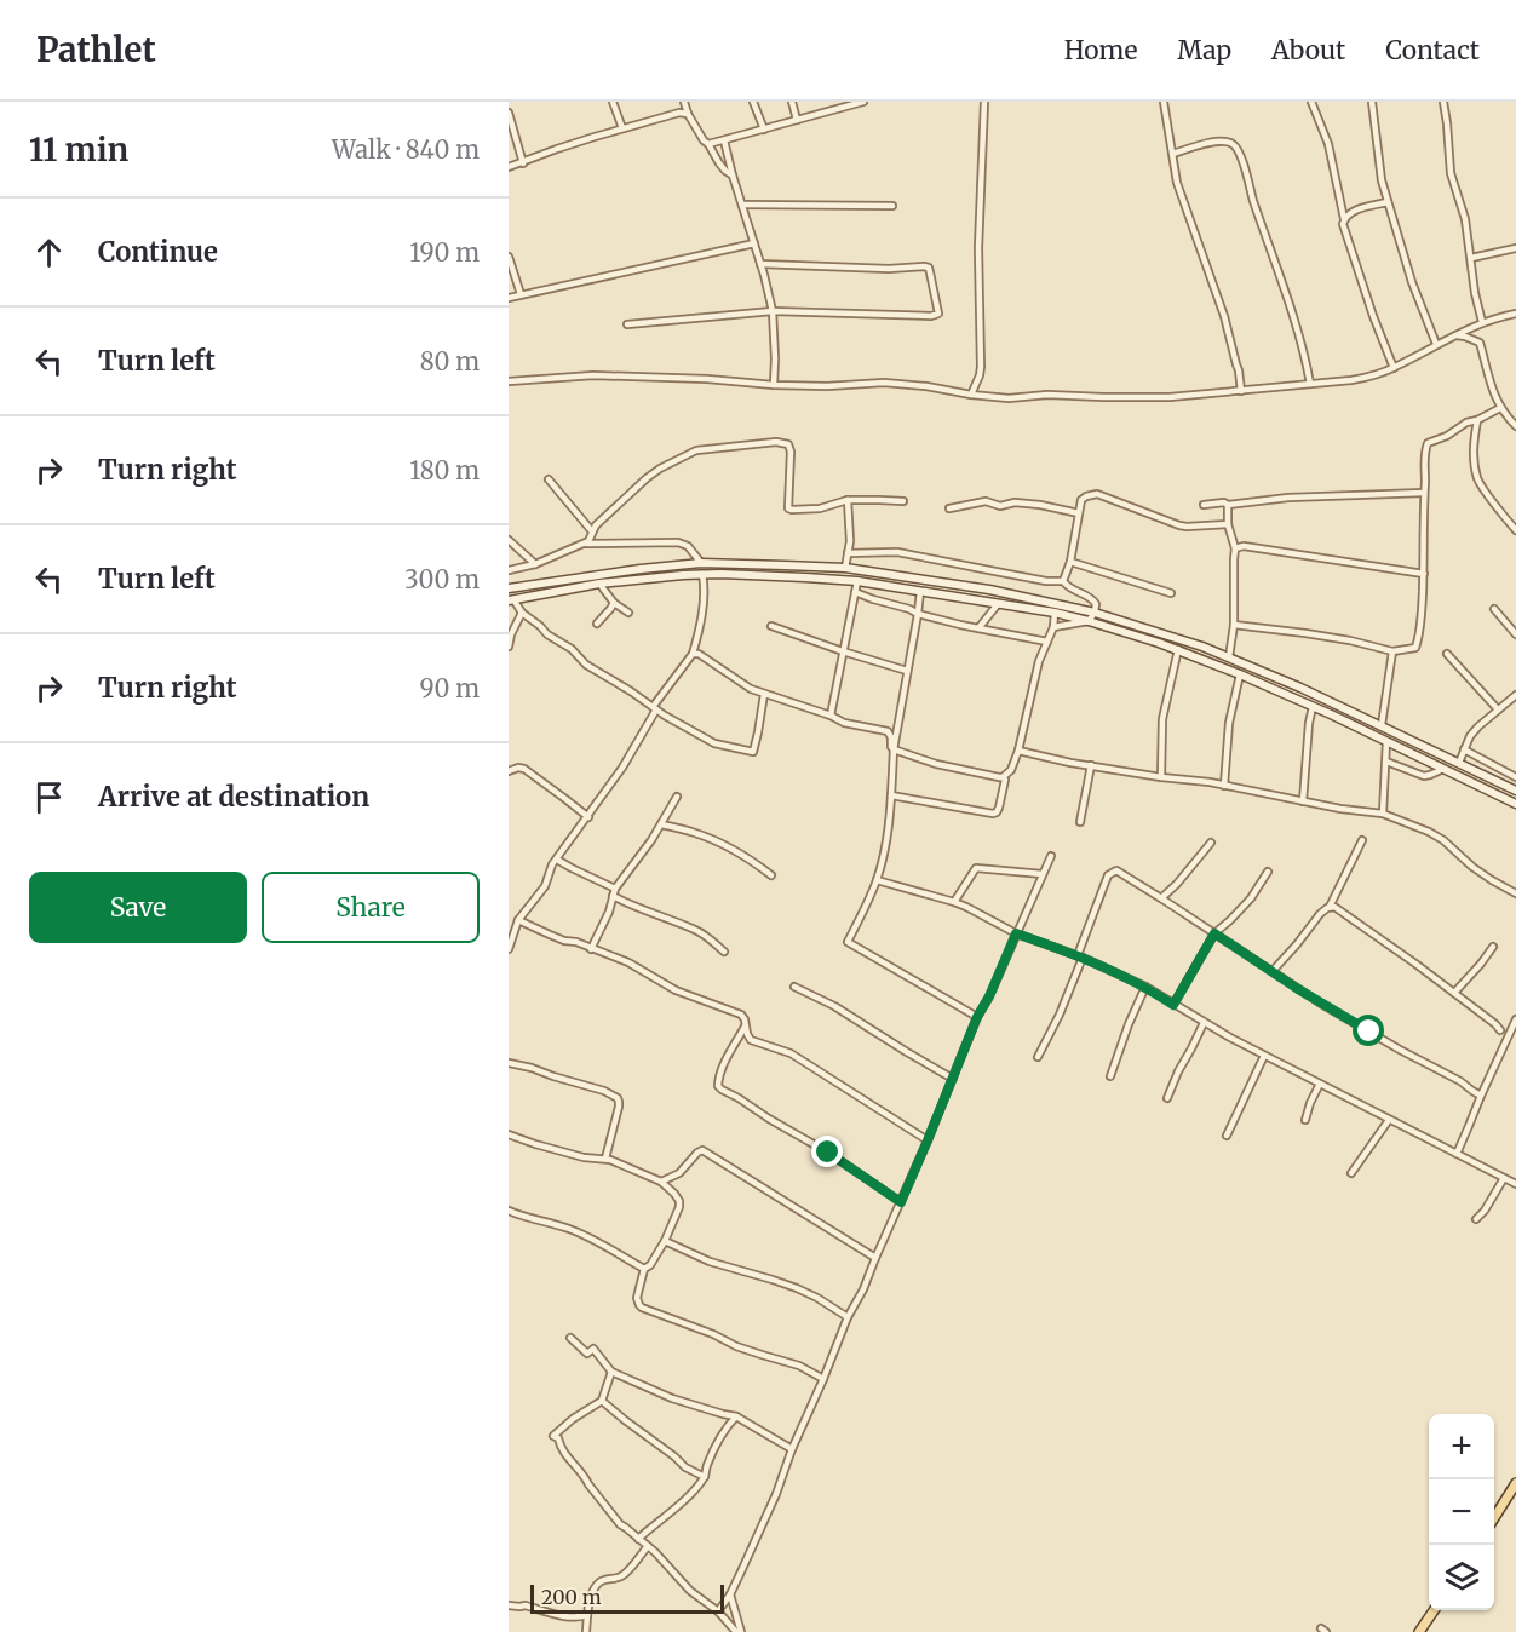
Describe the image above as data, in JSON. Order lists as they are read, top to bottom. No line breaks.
{"scale_bar":"200 m","page":{"header":"Pathlet","nav":["Home","Map","About","Contact"],"heading":["11 min","Walk · 840 m"],"list":[["Continue","190 m"],["Turn left","80 m"],["Turn right","180 m"],["Turn left","300 m"],["Turn right","90 m"],"Arrive at destination"],"buttons":["Save","Share"],"map_buttons":["+","−"],"scale":"200 m"}}
